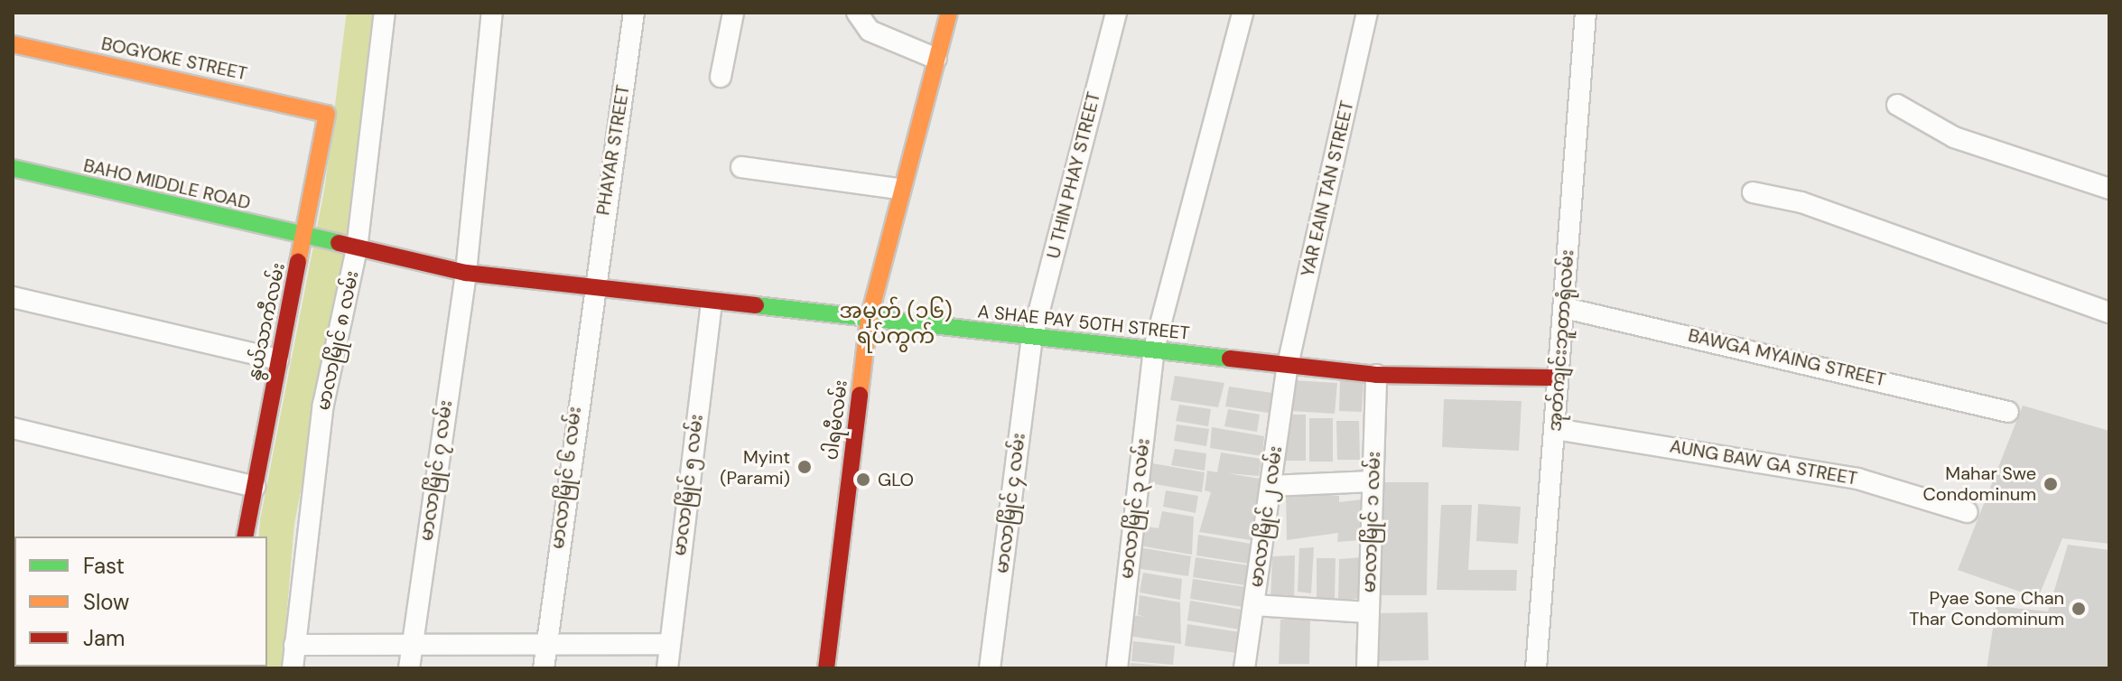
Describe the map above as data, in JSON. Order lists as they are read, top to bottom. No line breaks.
{"streets":{"street":["BOGYOKE STREET","PHAYAR STREET","U THIN PHAY STREET","BAHO MIDDLE ROAD","YAR EAIN TAN STREET","နွယ်သာကီလမ်း","A SHAE PAY 50TH STREET","မာလာမြိုင် ၈ လမ်း","အုတ်ကျင်းဘူတာရုံလမ်း","BAWGA MYAING STREET","ပါရမီလမ်း","AUNG BAW GA STREET","မာလာမြိုင် ၇ လမ်း","မာလာမြိုင် ၆ လမ်း","မာလာမြိုင် ၅ လမ်း","မာလာမြိုင် ၄ လမ်း","မာလာမြိုင် ၃ လမ်း","မာလာမြိုင် ၂ လမ်း","မာလာမြိုင် ၁ လမ်း"]},"crossings":[["BOGYOKE STREET","နွယ်သာကီလမ်း"],["PHAYAR STREET","A SHAE PAY 50TH STREET"],["PHAYAR STREET","မာလာမြိုင် ၆ လမ်း"],["U THIN PHAY STREET","A SHAE PAY 50TH STREET"],["U THIN PHAY STREET","မာလာမြိုင် ၄ လမ်း"],["BAHO MIDDLE ROAD","နွယ်သာကီလမ်း"],["BAHO MIDDLE ROAD","A SHAE PAY 50TH STREET"],["BAHO MIDDLE ROAD","မာလာမြိုင် ၈ လမ်း"],["YAR EAIN TAN STREET","A SHAE PAY 50TH STREET"],["YAR EAIN TAN STREET","မာလာမြိုင် ၂ လမ်း"],["A SHAE PAY 50TH STREET","မာလာမြိုင် ၈ လမ်း"],["A SHAE PAY 50TH STREET","အုတ်ကျင်းဘူတာရုံလမ်း"],["A SHAE PAY 50TH STREET","ပါရမီလမ်း"],["A SHAE PAY 50TH STREET","မာလာမြိုင် ၇ လမ်း"],["A SHAE PAY 50TH STREET","မာလာမြိုင် ၆ လမ်း"],["A SHAE PAY 50TH STREET","မာလာမြိုင် ၅ လမ်း"],["A SHAE PAY 50TH STREET","မာလာမြိုင် ၄ လမ်း"],["A SHAE PAY 50TH STREET","မာလာမြိုင် ၃ လမ်း"],["A SHAE PAY 50TH STREET","မာလာမြိုင် ၂ လမ်း"],["A SHAE PAY 50TH STREET","မာလာမြိုင် ၁ လမ်း"],["အုတ်ကျင်းဘူတာရုံလမ်း","BAWGA MYAING STREET"],["အုတ်ကျင်းဘူတာရုံလမ်း","AUNG BAW GA STREET"]],"districts":["အမှတ် (၁၆) ရပ်ကွက်"],"places":["Myint (Parami)","GLO","Mahar Swe Condominum","Pyae Sone Chan Thar Condominum"],"legend":["Fast","Slow","Jam"]}
